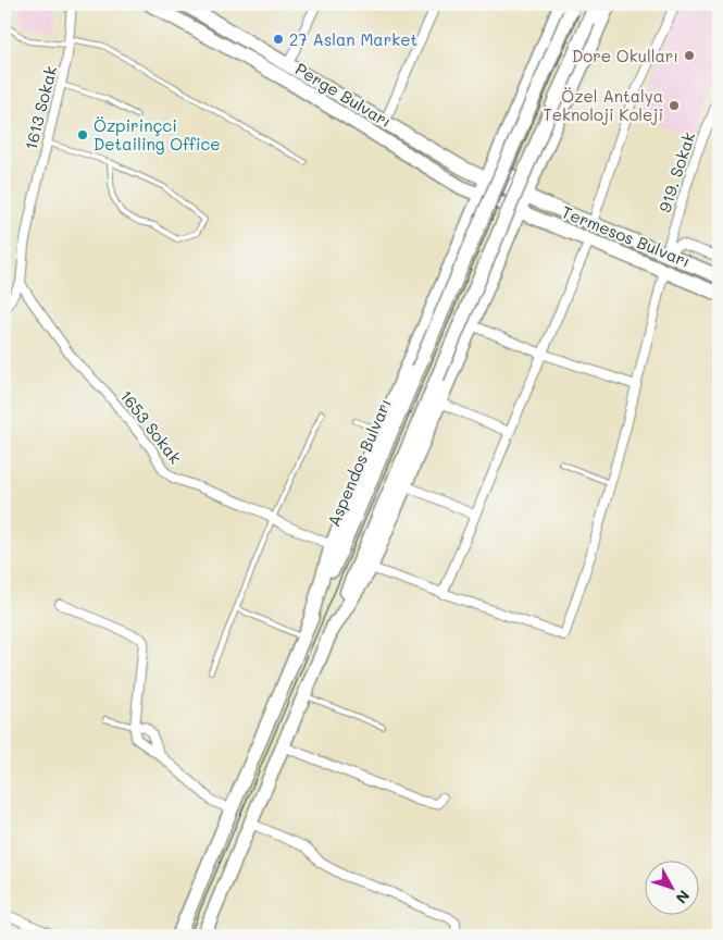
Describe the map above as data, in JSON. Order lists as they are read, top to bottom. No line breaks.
{"streets":{"main road":["Perge Bulvarı","Termesos Bulvarı","Aspendos Bulvarı"],"street":["1613 Sokak","919. Sokak","1653 Sokak"]},"crossings":[["Perge Bulvarı","Termesos Bulvarı"],["1613 Sokak","1653 Sokak"],["919. Sokak","Termesos Bulvarı"]],"places":["27 Aslan Market","Dore Okulları","Özel Antalya Teknoloji Koleji","Özpirinçci Detailing Office"],"north":"bottom right"}
